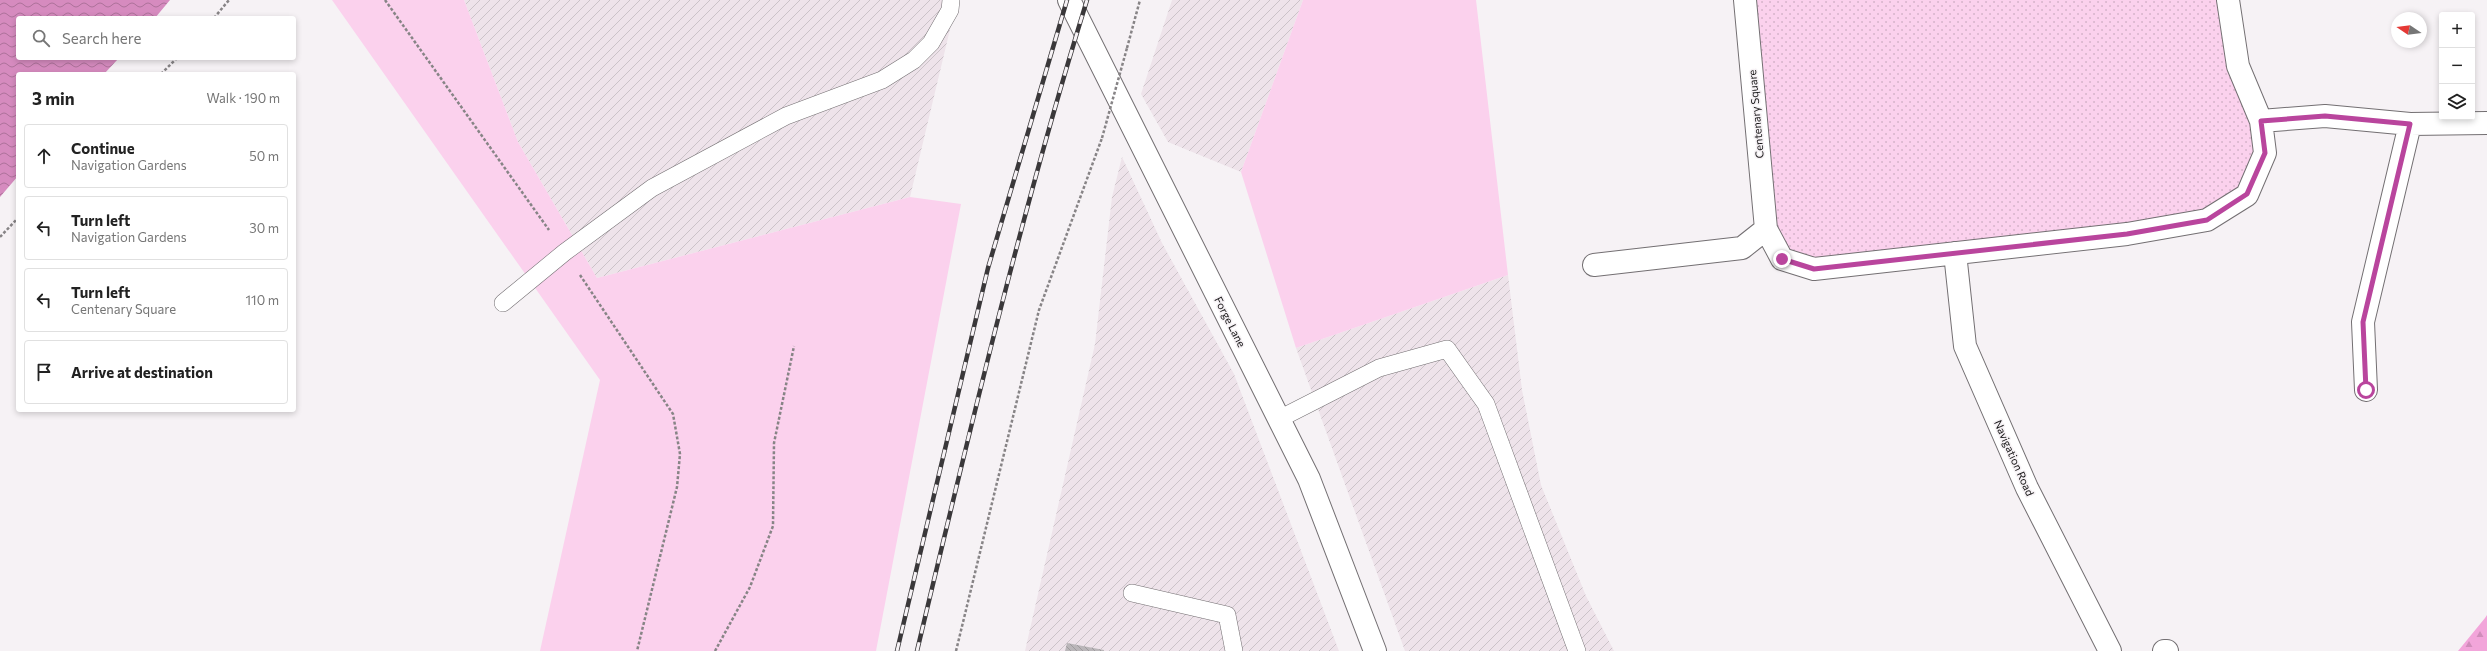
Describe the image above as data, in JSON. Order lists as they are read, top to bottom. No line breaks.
{"streets":{"street":["Centenary Square","Forge Lane","Navigation Road"]},"crossings":[["Centenary Square","Navigation Road"]],"north":"left","page":{"map_buttons":["+","−"],"search":"Search here","heading":["3 min","Walk · 190 m"],"list":[["Continue","Navigation Gardens","50 m"],["Turn left","Navigation Gardens","30 m"],["Turn left","Centenary Square","110 m"],"Arrive at destination"]}}
